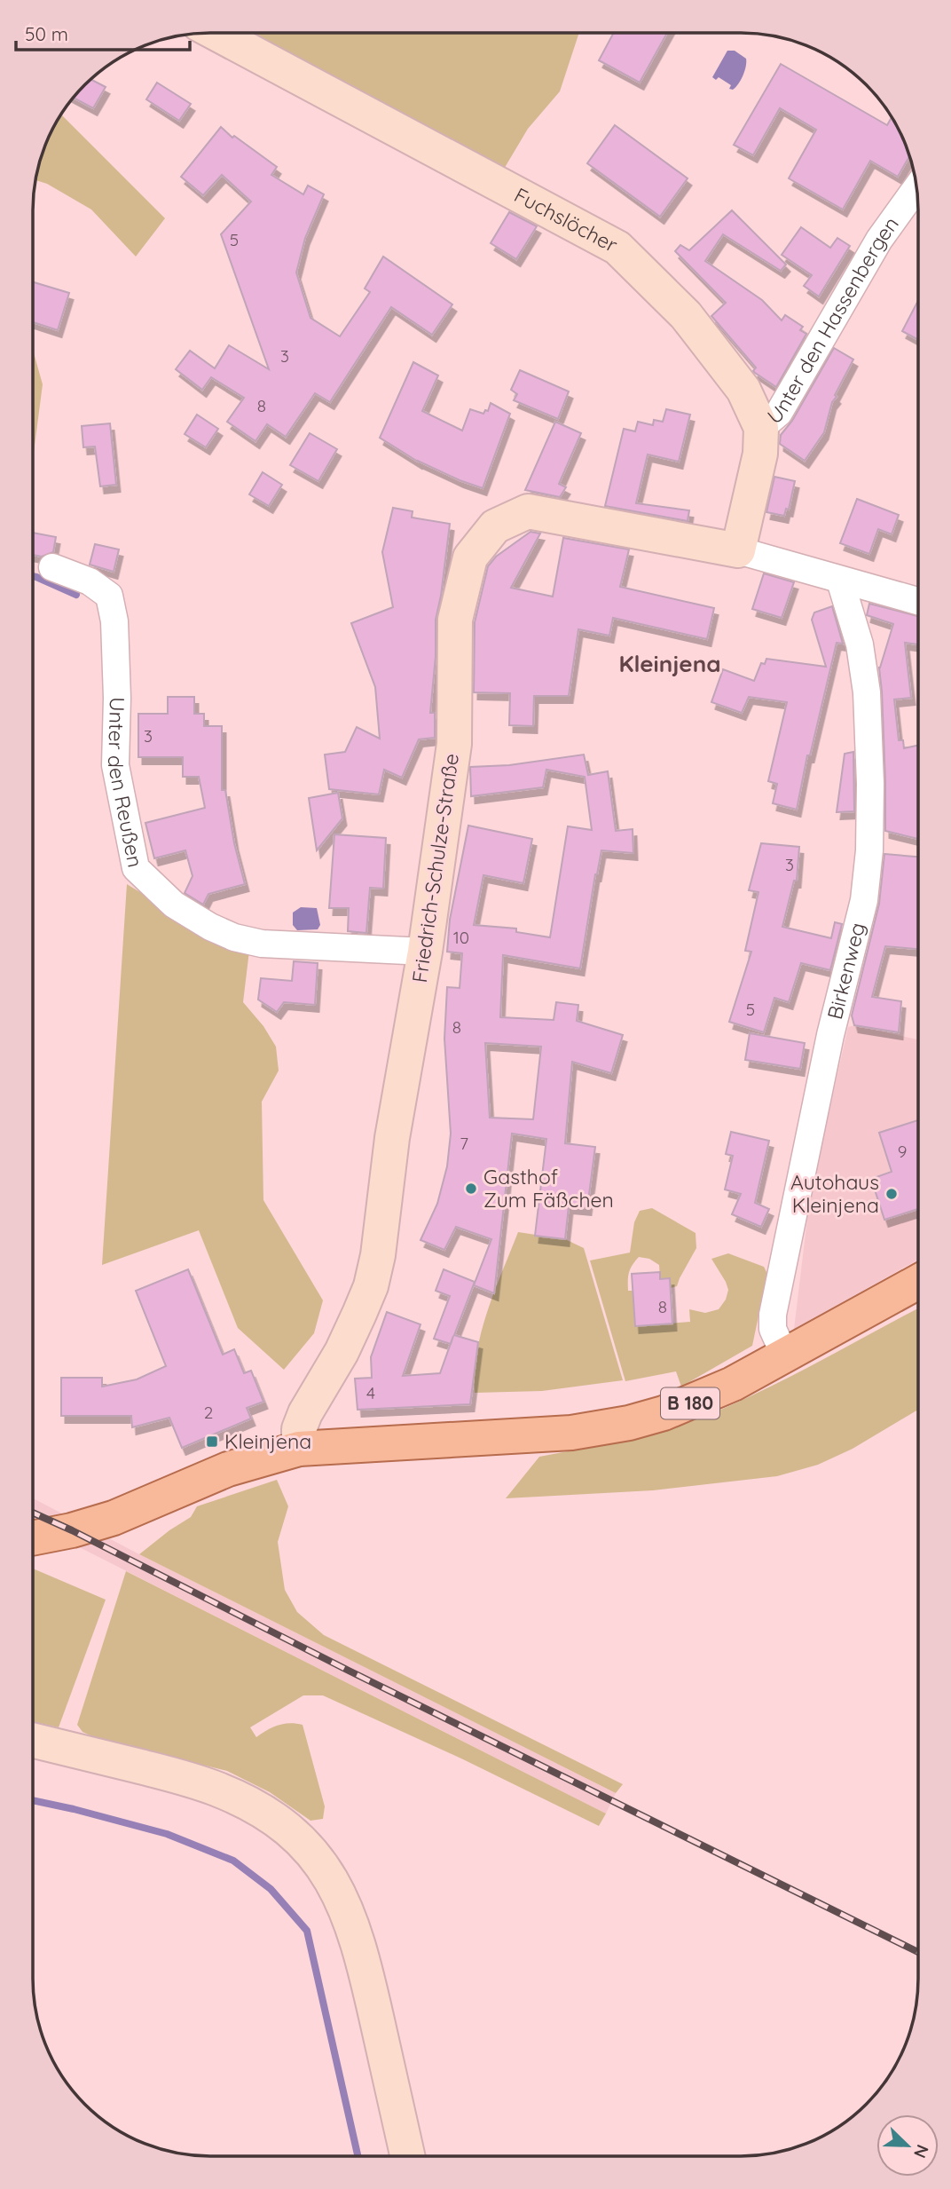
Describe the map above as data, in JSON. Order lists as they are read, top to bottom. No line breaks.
{"streets":{"main road":["B 180"],"street":["Fuchslöcher","Unter den Hassenbergen","Unter den Reußen","Friedrich-Schulze-Straße","Birkenweg"]},"crossings":[["Fuchslöcher","Unter den Hassenbergen"],["Fuchslöcher","Friedrich-Schulze-Straße"],["Unter den Reußen","Friedrich-Schulze-Straße"],["Friedrich-Schulze-Straße","B 180"],["Birkenweg","B 180"]],"districts":["Kleinjena"],"places":{"other":["Gasthof Zum Fäßchen","Autohaus Kleinjena"],"transit":["Kleinjena"]},"house_numbers":["5","3","8","3","3","10","5","8","7","9","8","4","2"],"scale_bar":"50 m","north":"bottom right"}
